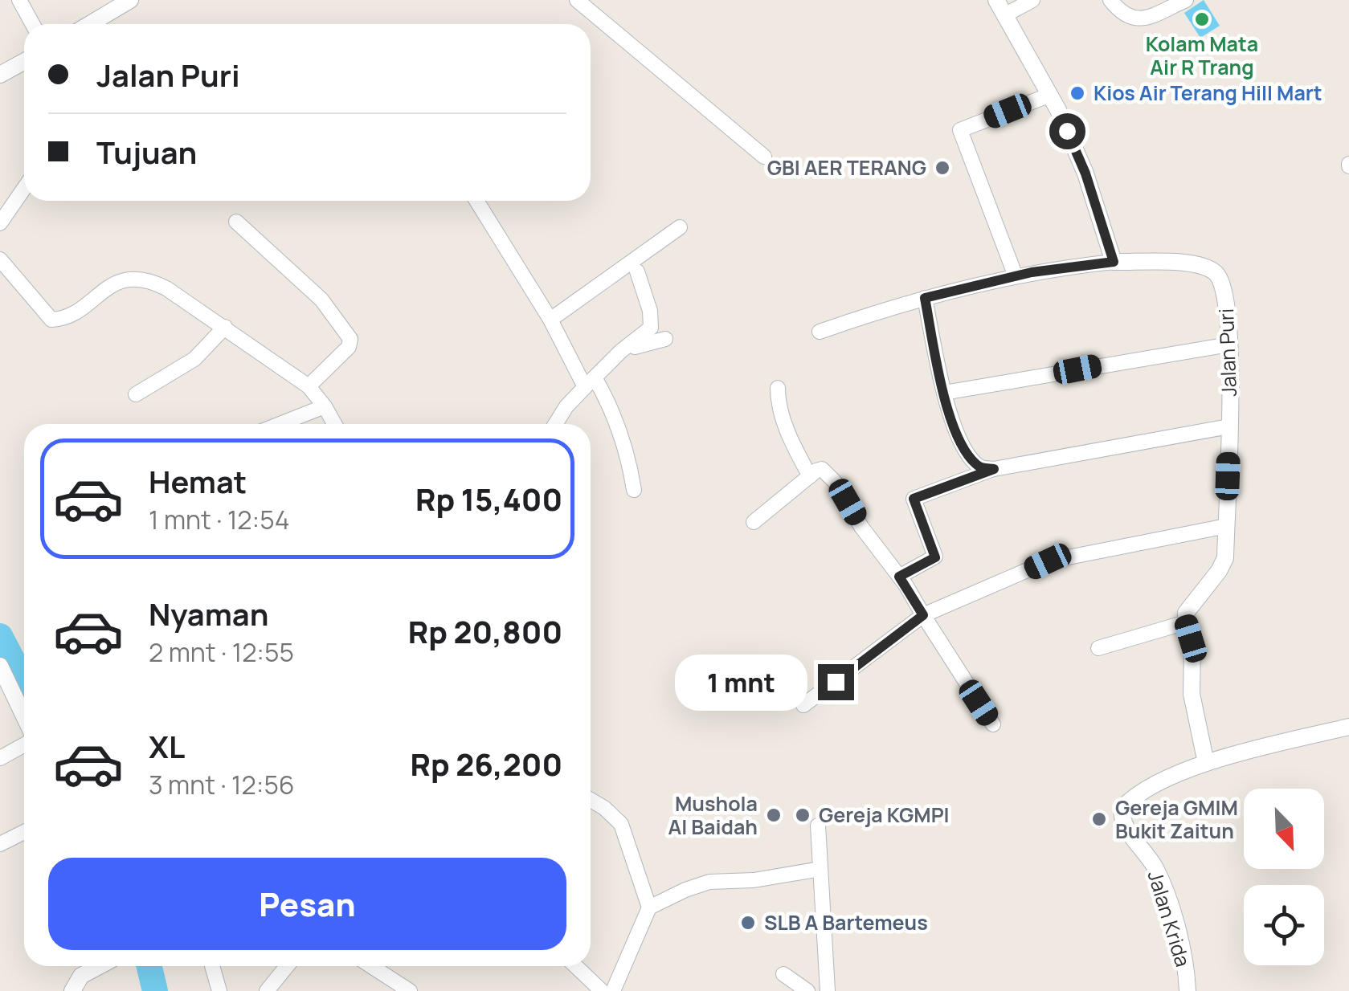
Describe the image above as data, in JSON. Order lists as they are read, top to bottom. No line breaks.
{"streets":{"street":["Jalan Puri","Jalan Krida"]},"places":["Kolam Mata Air R Trang","Kios Air Terang Hill Mart","GBI AER TERANG","Mushola Al Baidah","Gereja KGMPI","Gereja GMIM Bukit Zaitun","SLB A Bartemeus"],"north":"bottom right","page":{"banner":["Jalan Puri","Tujuan"],"list":[{"name":"Hemat","note":"1 mnt · 12:54","value":"Rp 15,400"},{"name":"Nyaman","note":"2 mnt · 12:55","value":"Rp 20,800"},{"name":"XL","note":"3 mnt · 12:56","value":"Rp 26,200"}],"bubble":"1 mnt","buttons":"Pesan"}}
